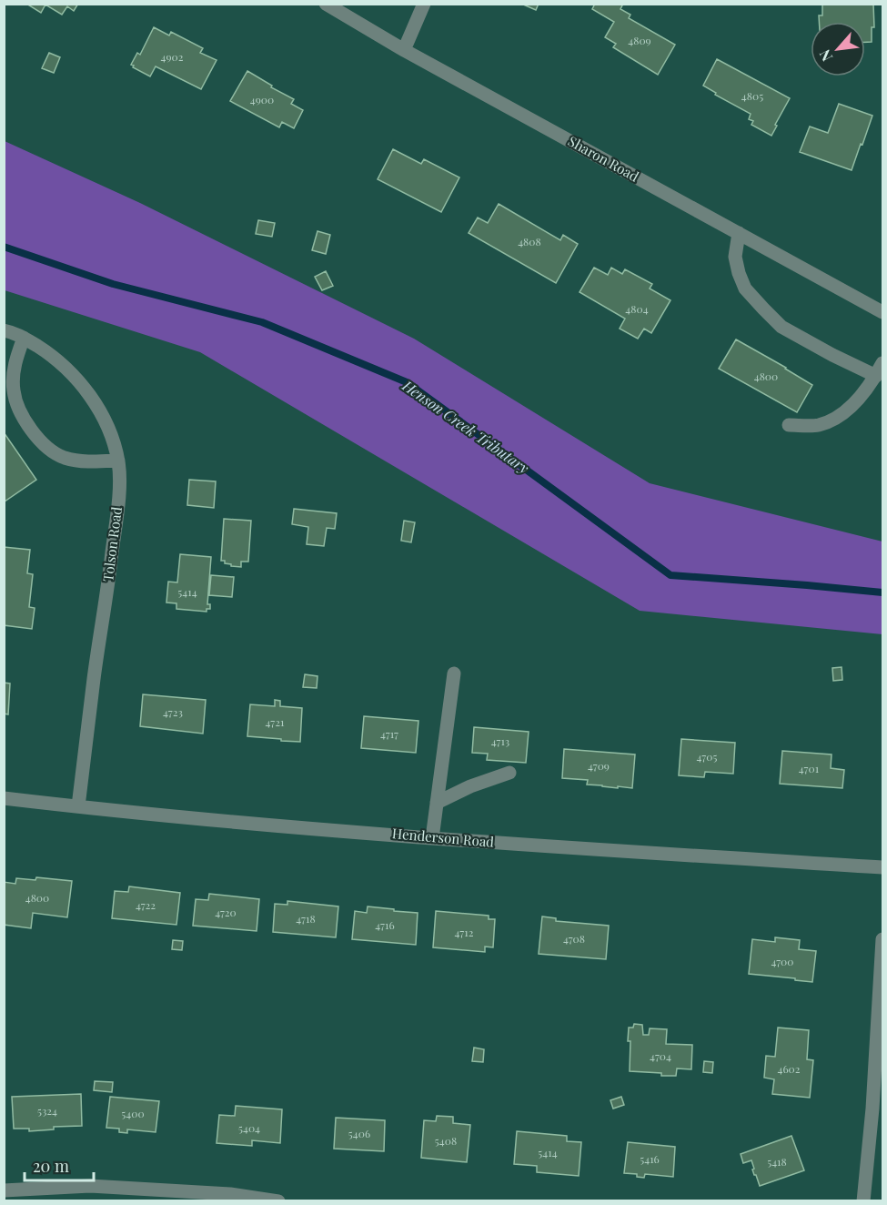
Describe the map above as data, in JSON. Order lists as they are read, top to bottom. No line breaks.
{"streets":{"street":["Sharon Road","Tolson Road","Henderson Road"]},"crossings":[["Tolson Road","Henderson Road"]],"water":["Henson Creek Tributary"],"house_numbers":["4809","4902","4805","4900","4808","4804","4800","5414","4723","4721","4717","4713","4705","4709","4701","4800","4722","4720","4718","4716","4712","4708","4700","4704","4602","5324","5400","5404","5406","5408","5414","5416","5418"],"scale_bar":"20 m","north":"bottom left"}
